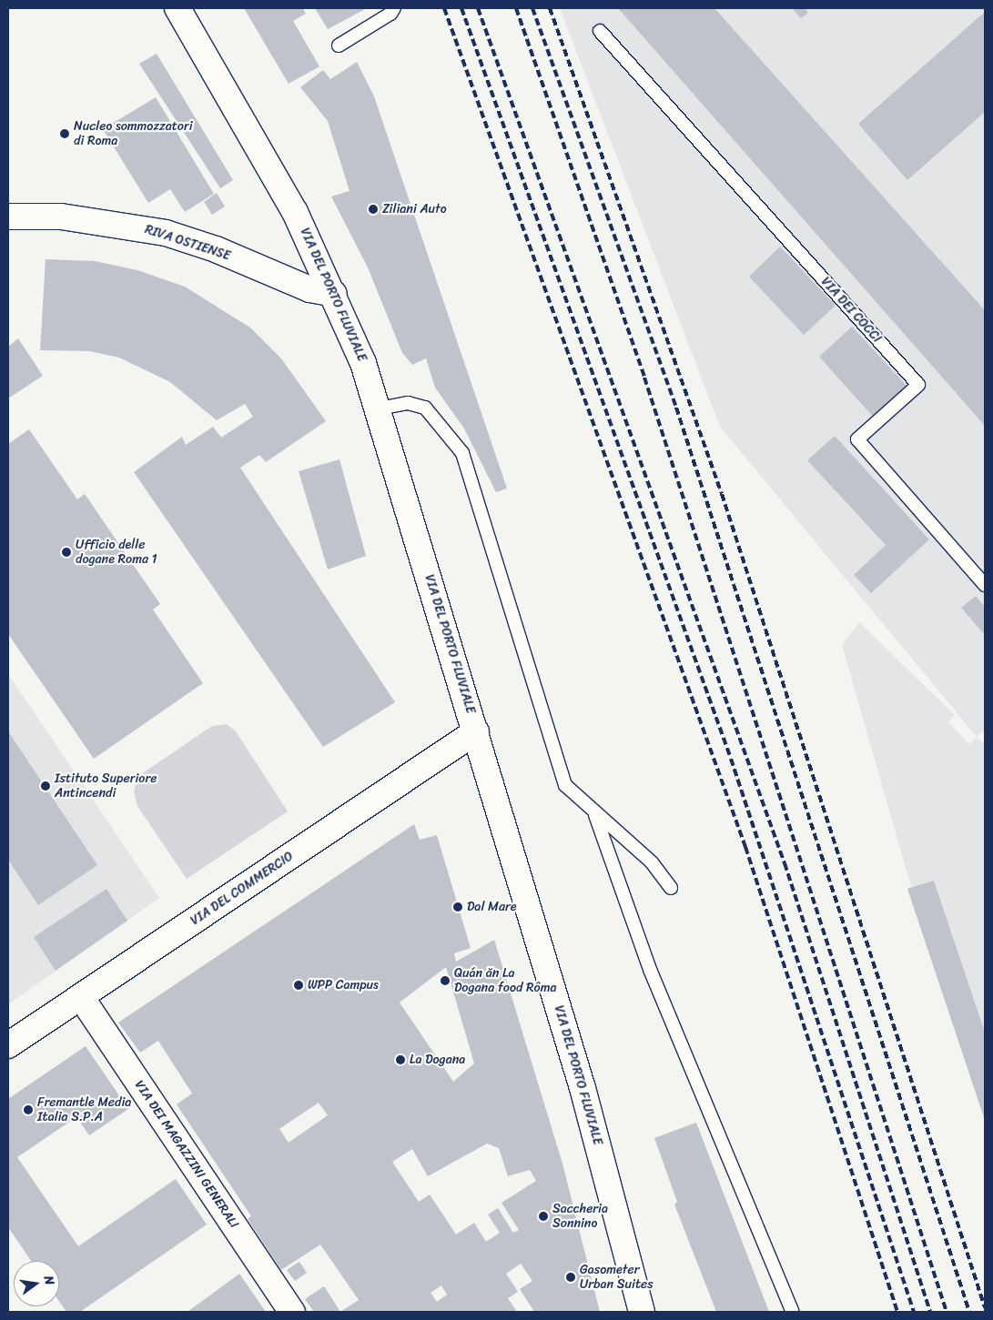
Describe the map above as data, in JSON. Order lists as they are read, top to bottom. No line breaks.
{"streets":{"main road":["RIVA OSTIENSE","VIA DEL PORTO FLUVIALE","VIA DEL COMMERCIO","VIA DEI MAGAZZINI GENERALI"],"lane":["VIA DEI COCCI"]},"crossings":[["RIVA OSTIENSE","VIA DEL PORTO FLUVIALE"],["VIA DEL PORTO FLUVIALE","VIA DEL COMMERCIO"],["VIA DEL COMMERCIO","VIA DEI MAGAZZINI GENERALI"]],"places":["Nucleo sommozzatori di Roma","Ziliani Auto","Ufficio delle dogane Roma 1","Istituto Superiore Antincendi","Dal Mare","Quán ăn La Dogana food Rôma","WPP Campus","La Dogana","Fremantle Media Italia S.P.A","Saccheria Sonnino","Gasometer Urban Suites"],"north":"right"}
